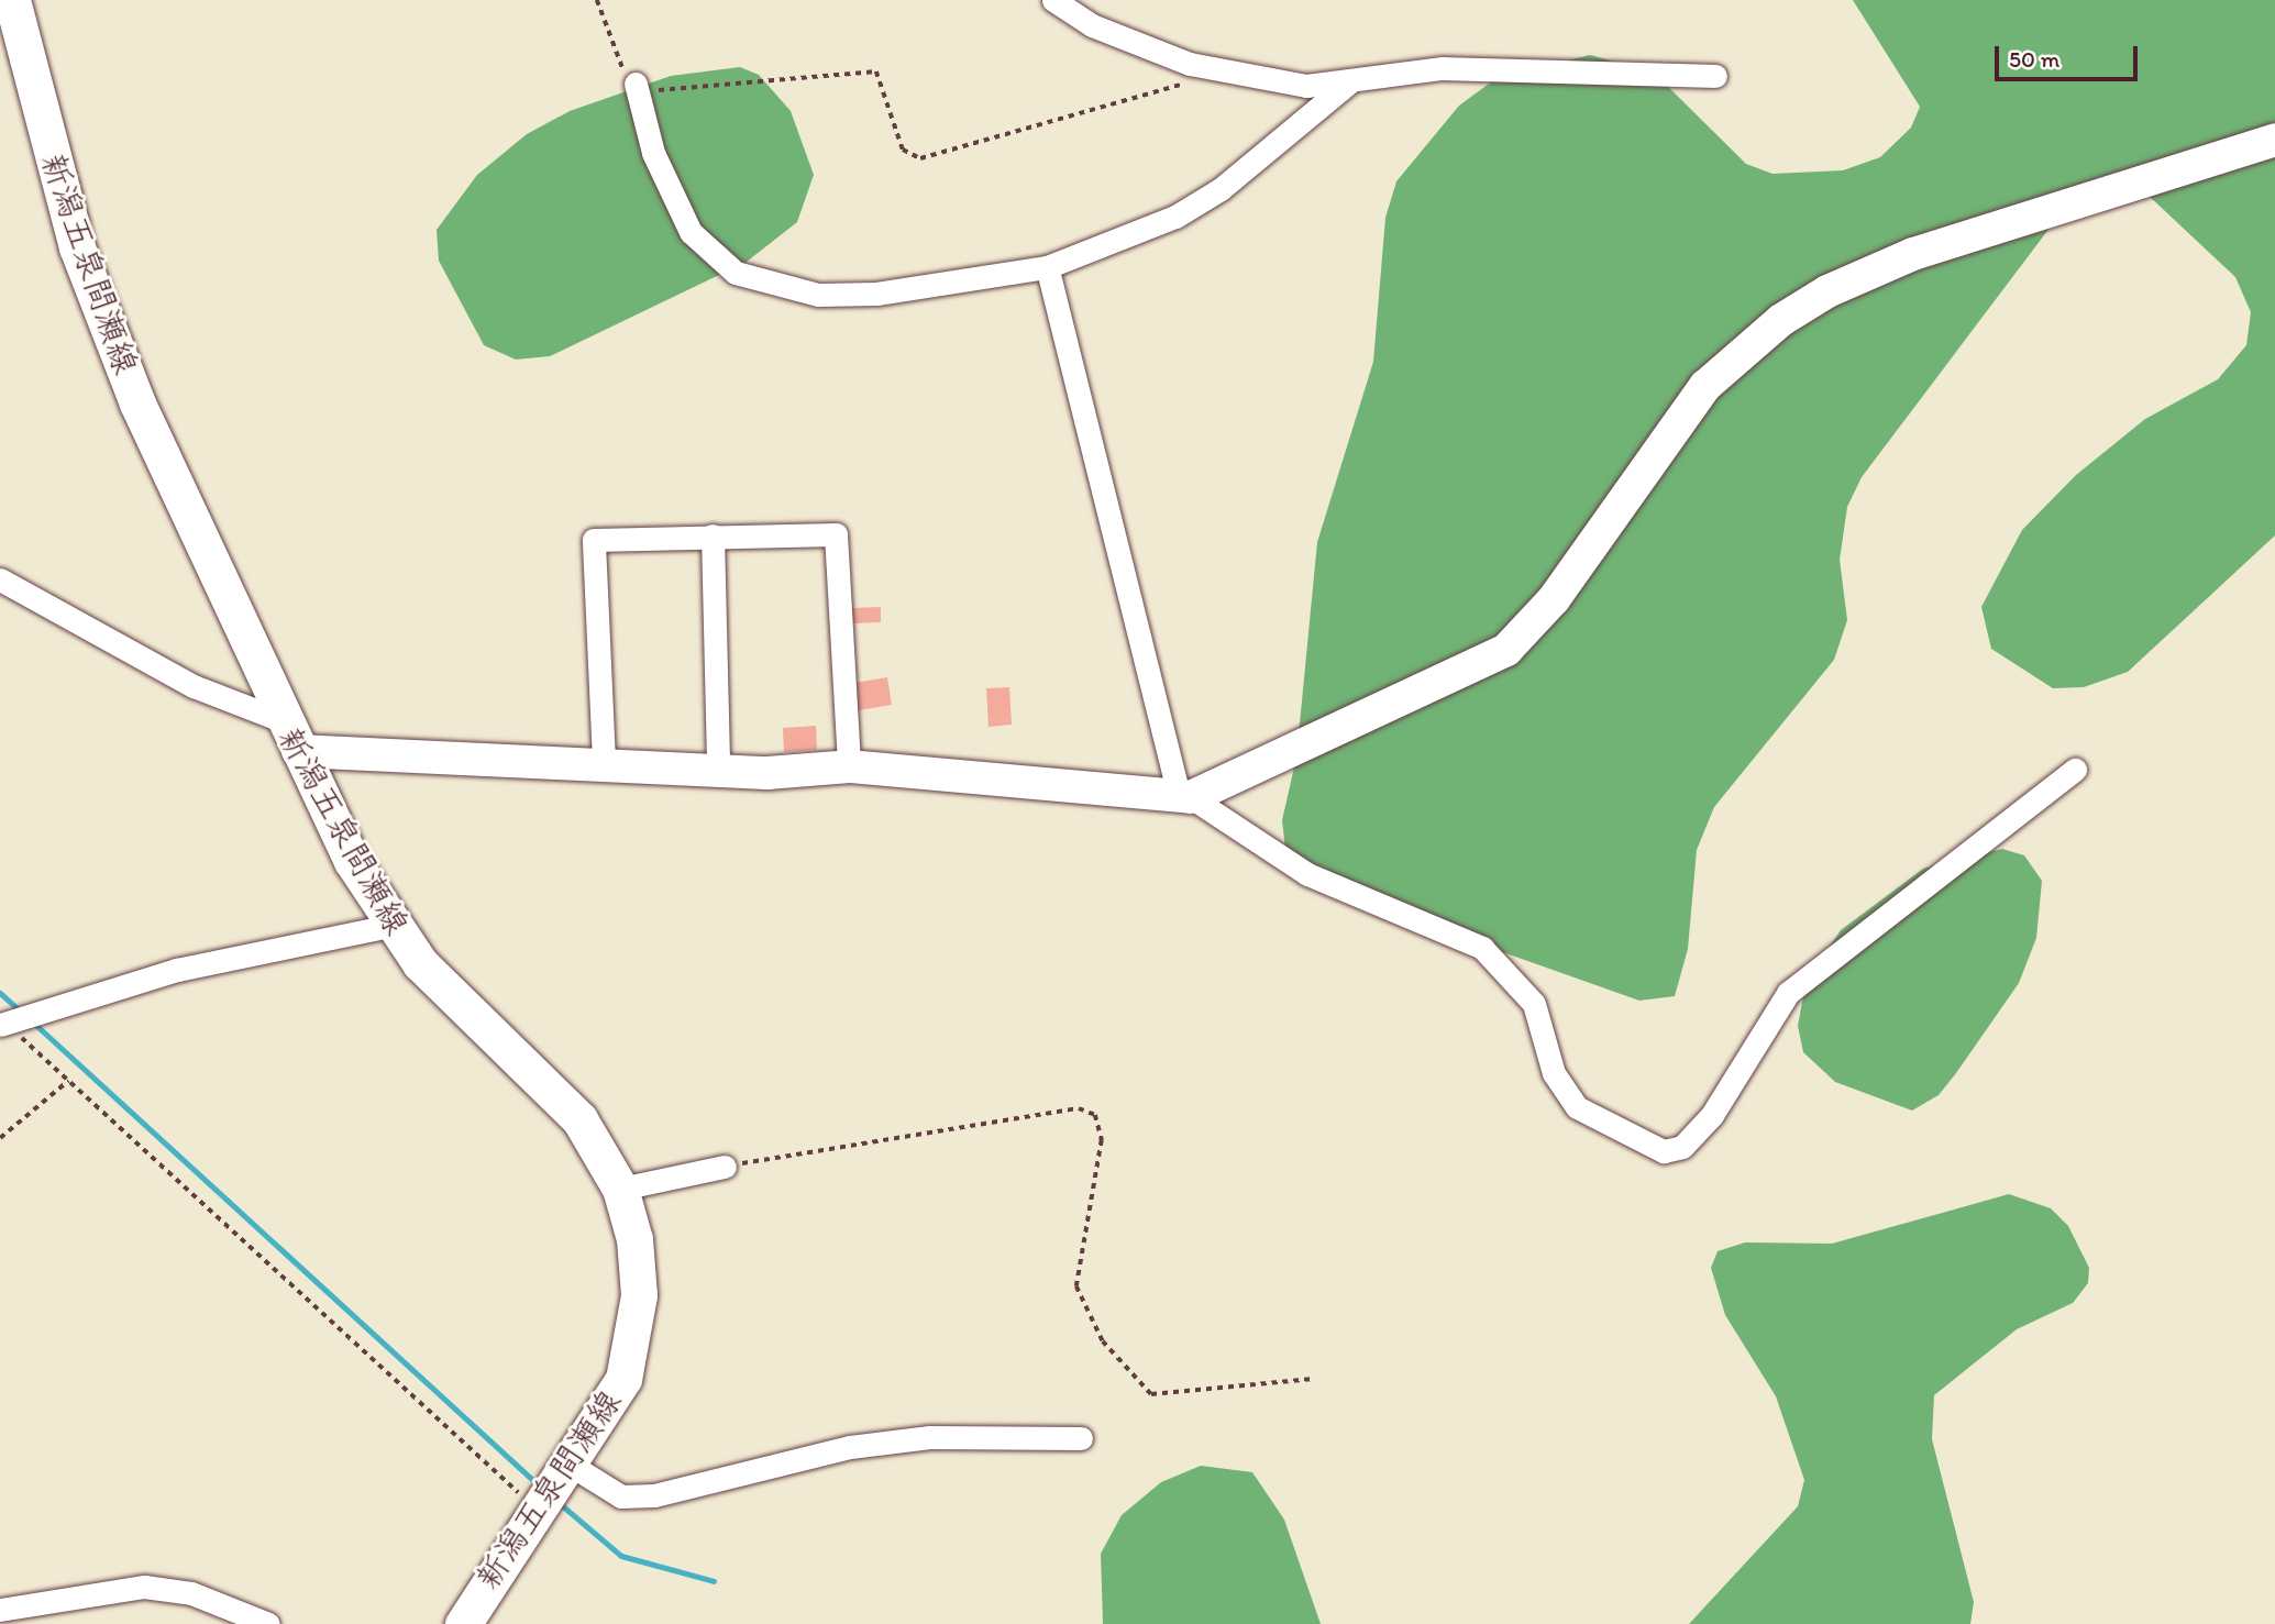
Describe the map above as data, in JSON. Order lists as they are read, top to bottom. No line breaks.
{"streets":{"main road":["新潟五泉間瀬線"]},"scale_bar":"50 m"}
